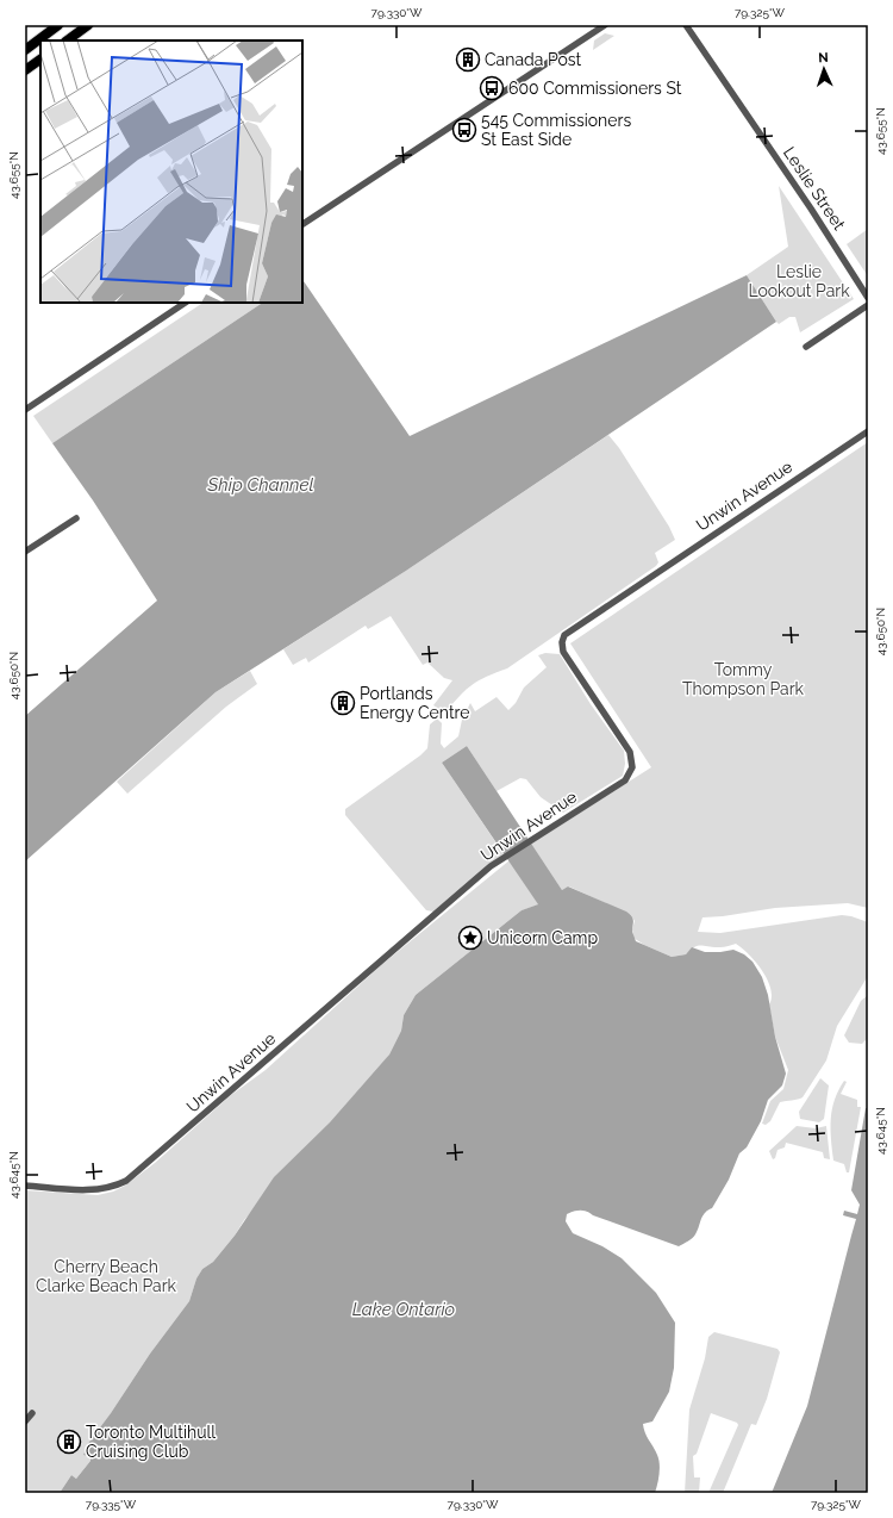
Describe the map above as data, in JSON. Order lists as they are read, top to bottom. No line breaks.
{"streets":{"street":["Leslie Street","Unwin Avenue"]},"water":["Ship Channel","Lake Ontario"],"parks":["Leslie Lookout Park","Tommy Thompson Park","Cherry Beach Clarke Beach Park"],"places":{"building":["Canada Post","Portlands Energy Centre","Toronto Multihull Cruising Club"],"bus stop":["600 Commissioners St","545 Commissioners St East Side"],"place":["Unicorn Camp"]},"north":"top","coordinates":["79.330°W","79.325°W","43.655°N","43.650°N","43.645°N","79.335°W"]}
